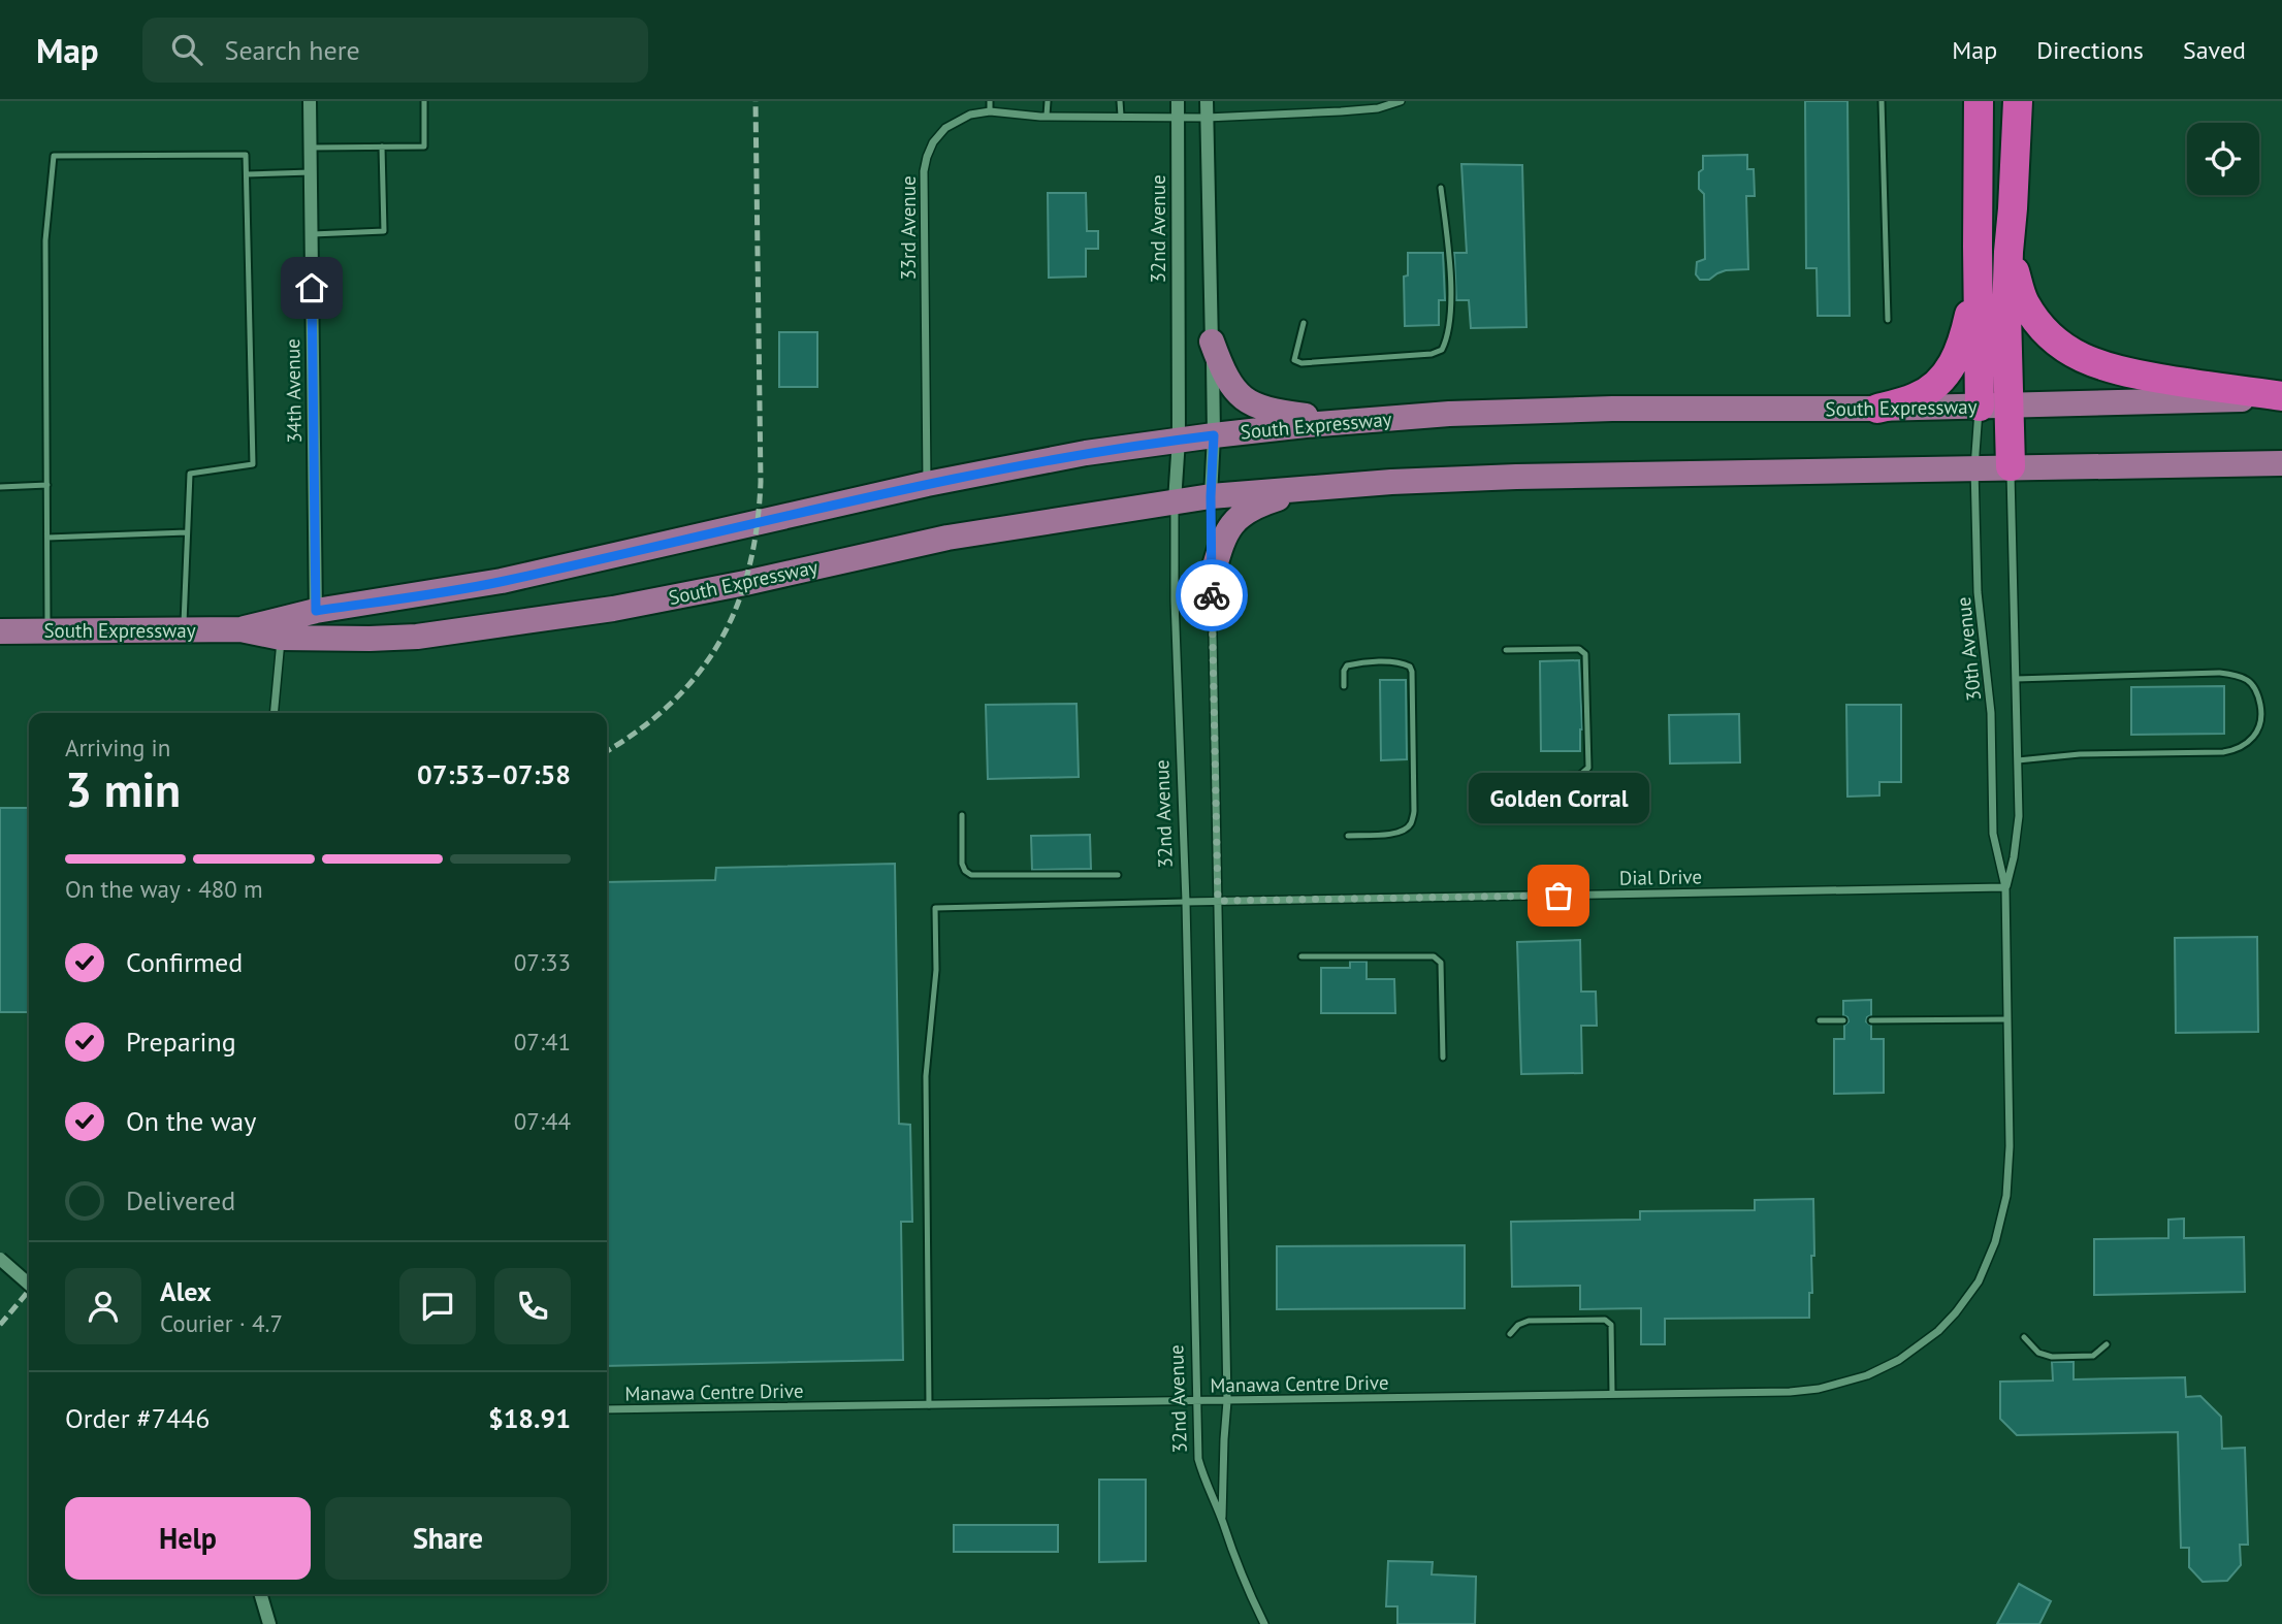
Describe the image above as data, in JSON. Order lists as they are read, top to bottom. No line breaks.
{"streets":{"main road":["South Expressway"],"street":["33rd Avenue","32nd Avenue","34th Avenue","30th Avenue","Dial Drive","Manawa Centre Drive"]},"crossings":[["33rd Avenue","32nd Avenue"],["33rd Avenue","South Expressway"],["32nd Avenue","South Expressway"],["32nd Avenue","Dial Drive"],["32nd Avenue","Manawa Centre Drive"],["34th Avenue","South Expressway"],["South Expressway","30th Avenue"],["30th Avenue","Dial Drive"],["30th Avenue","Manawa Centre Drive"]],"places":["Golden Corral"],"page":{"header":"Map","search":"Search here","nav":["Map","Directions","Saved"],"heading":["3 min","Arriving in","07:53–07:58"],"panel":["Alex","Courier · 4.7","Order #7446","$18.91"],"bubble":"Golden Corral","bar":"On the way · 480 m","list":[["Confirmed","07:33"],["Preparing","07:41"],["On the way","07:44"],"Delivered"],"buttons":["Help","Share"]}}
